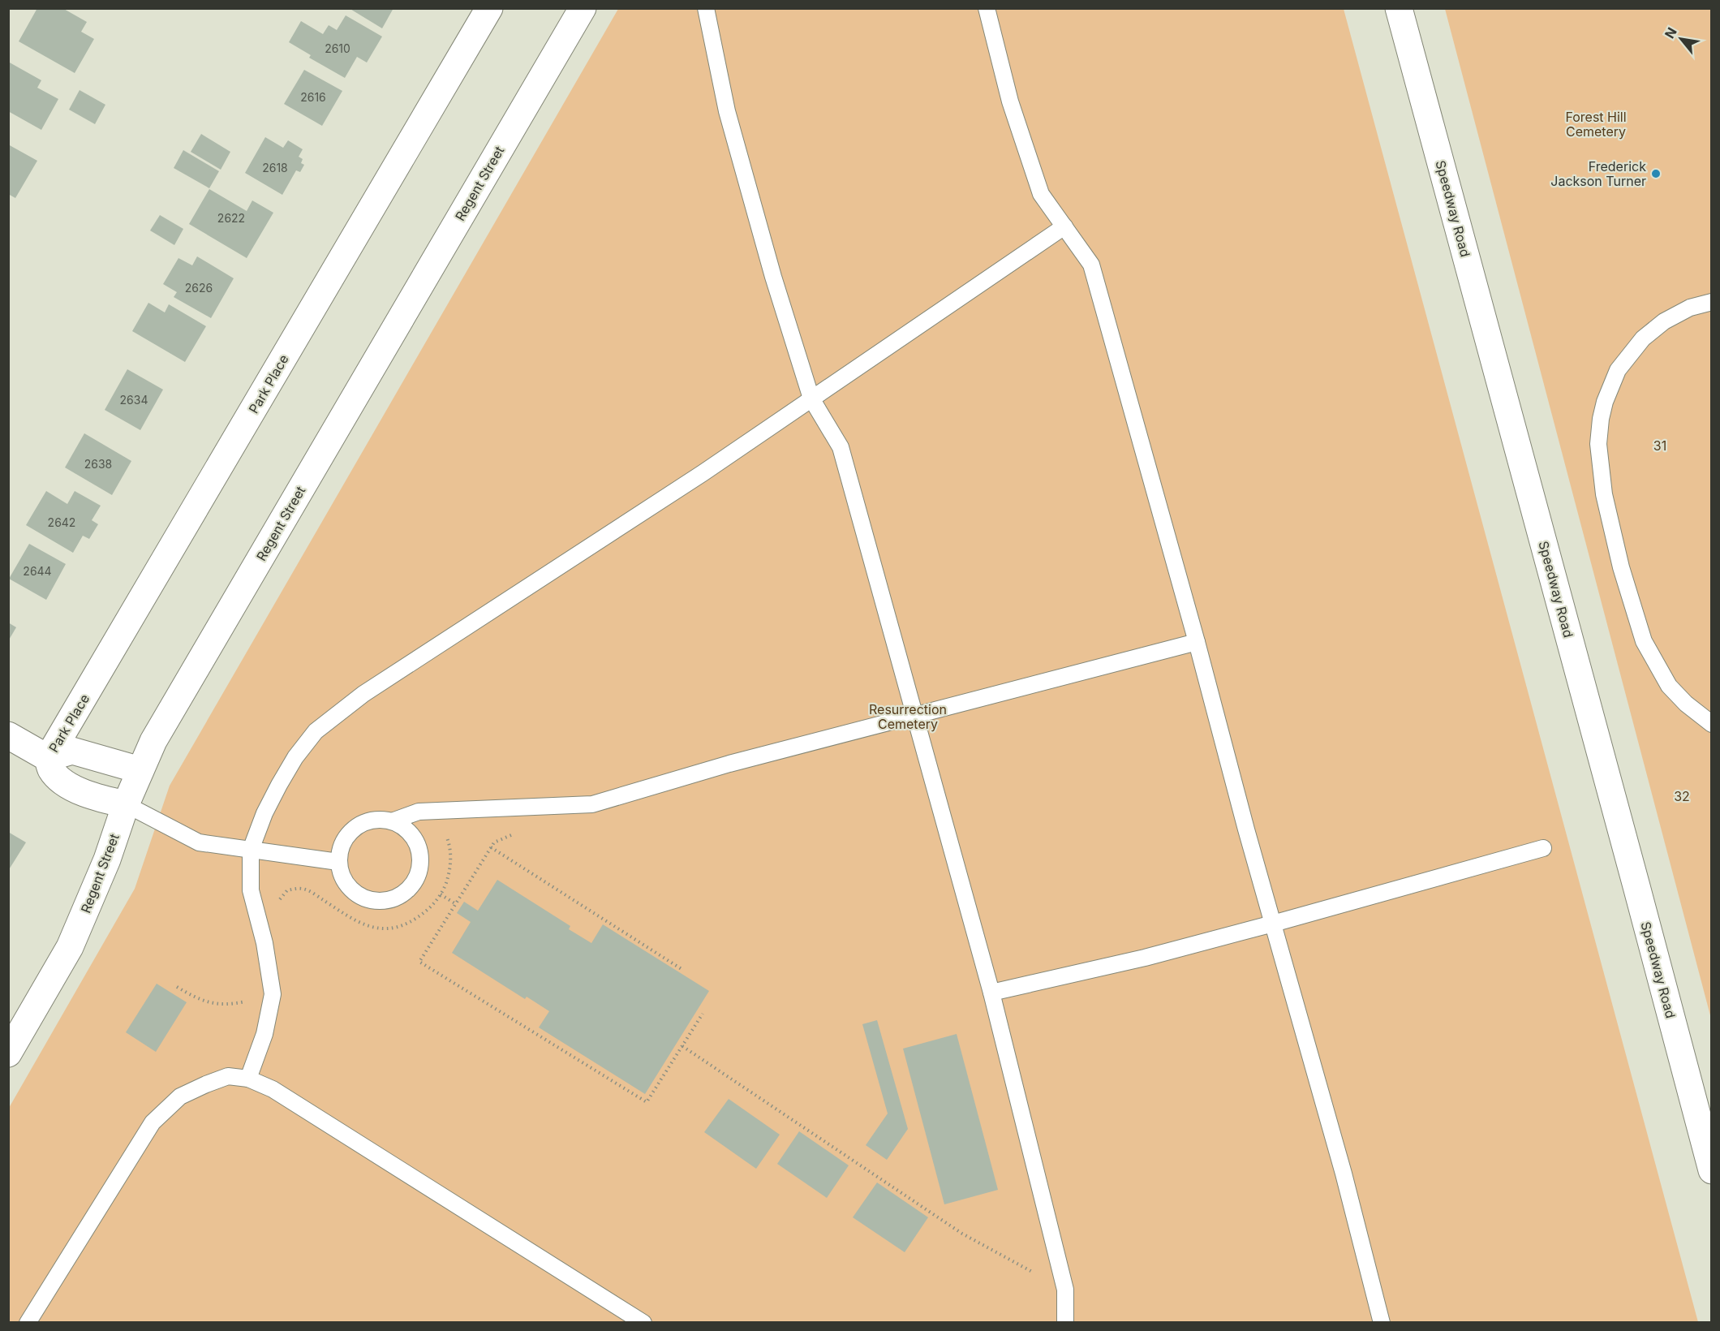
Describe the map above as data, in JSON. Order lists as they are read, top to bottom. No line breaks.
{"streets":{"street":["Regent Street","Speedway Road","Park Place"]},"parks":["Forest Hill Cemetery","31","Resurrection Cemetery","32"],"places":["Frederick Jackson Turner"],"house_numbers":["2610","2616","2618","2622","2626","2634","2638","2642","2644"],"north":"top left"}
